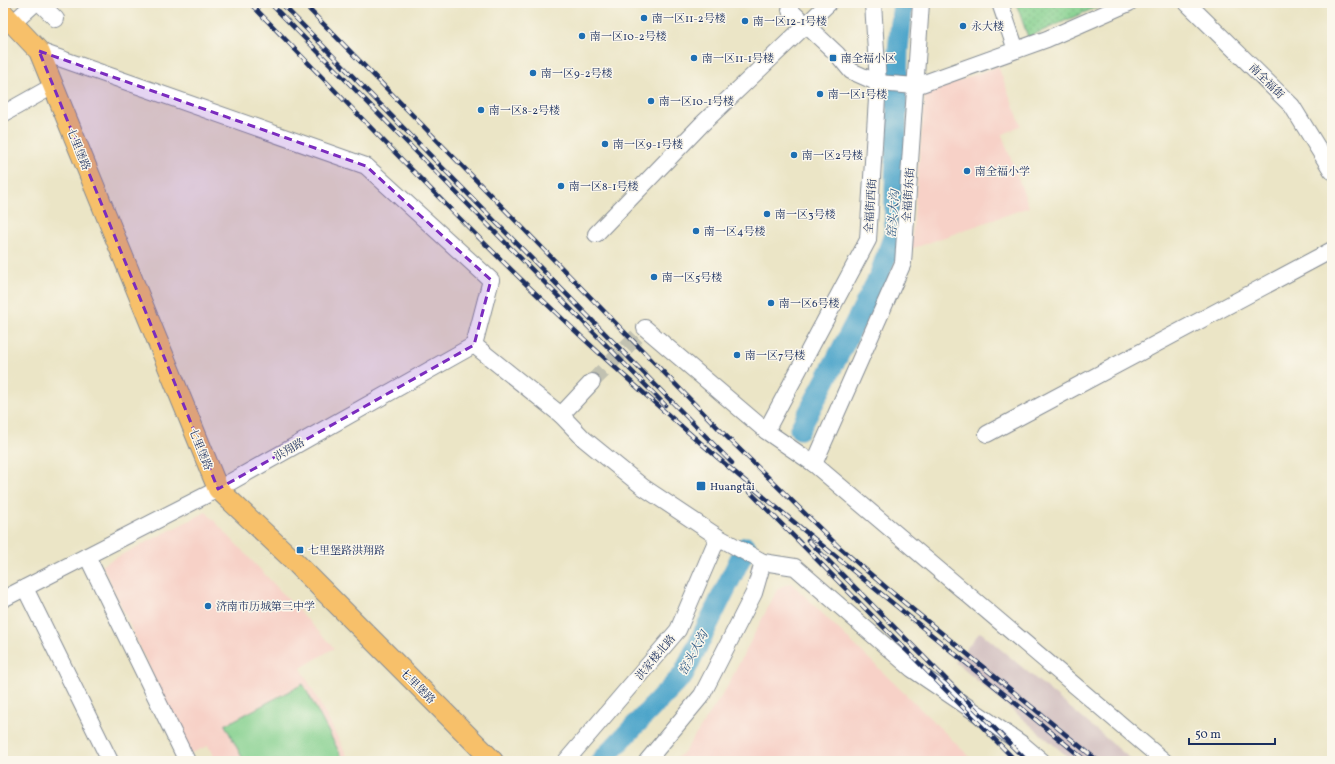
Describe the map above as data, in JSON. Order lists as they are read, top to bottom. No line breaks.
{"streets":{"main road":["七里堡路"],"street":["南全福街","全福街东街","全福街西街","洪翔路","洪家楼北路"]},"crossings":[["七里堡路","洪翔路"]],"water":["窑头大沟"],"places":{"other":["南一区11-2号楼","南一区12-1号楼","永大楼","南一区10-2号楼","南一区11-1号楼","南一区9-2号楼","南一区1号楼","南一区10-1号楼","南一区8-2号楼","南一区9-1号楼","南一区2号楼","南全福小学","南一区8-1号楼","南一区3号楼","南一区4号楼","南一区5号楼","南一区6号楼","南一区7号楼","济南市历城第三中学"],"transit":["南全福小区","Huangtai","七里堡路洪翔路"]},"scale_bar":"50 m"}
